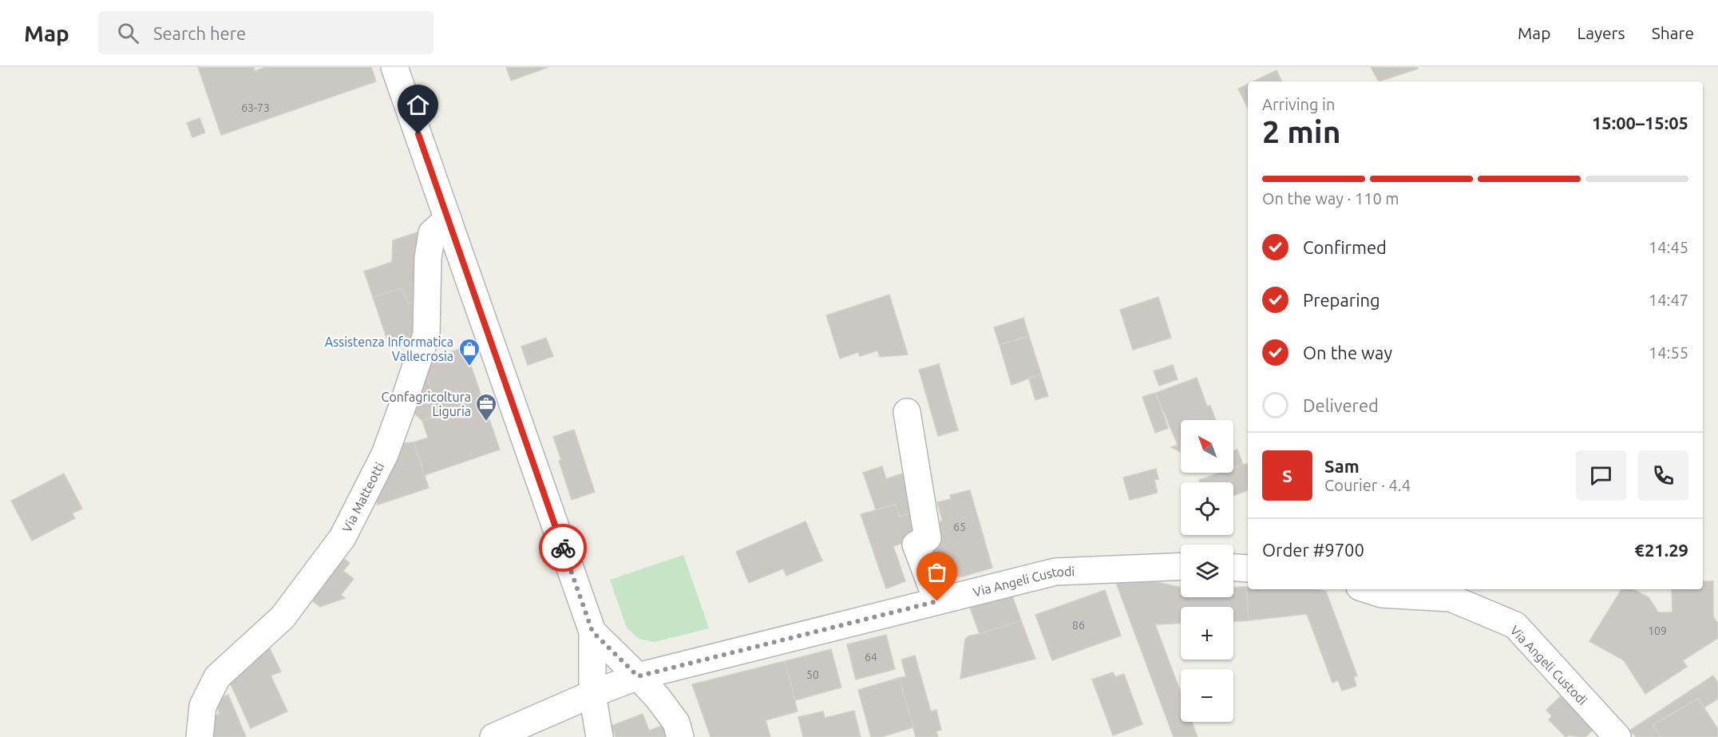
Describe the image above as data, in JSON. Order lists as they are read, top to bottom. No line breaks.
{"streets":{"street":["Via Matteotti","Via Angeli Custodi"]},"places":{"shop":["Assistenza Informatica Vallecrosia"],"office":["Confagricoltura Liguria"]},"house_numbers":["63-73","65","86","109","64","50"],"north":"top left","page":{"header":"Map","search":"Search here","nav":["Map","Layers","Share"],"heading":["2 min","Arriving in","15:00–15:05"],"panel":["Sam","Courier · 4.4","Order #9700","€21.29"],"bar":"On the way · 110 m","list":[["Confirmed","14:45"],["Preparing","14:47"],["On the way","14:55"],"Delivered"],"map_buttons":["+","−"],"round":"S"}}
